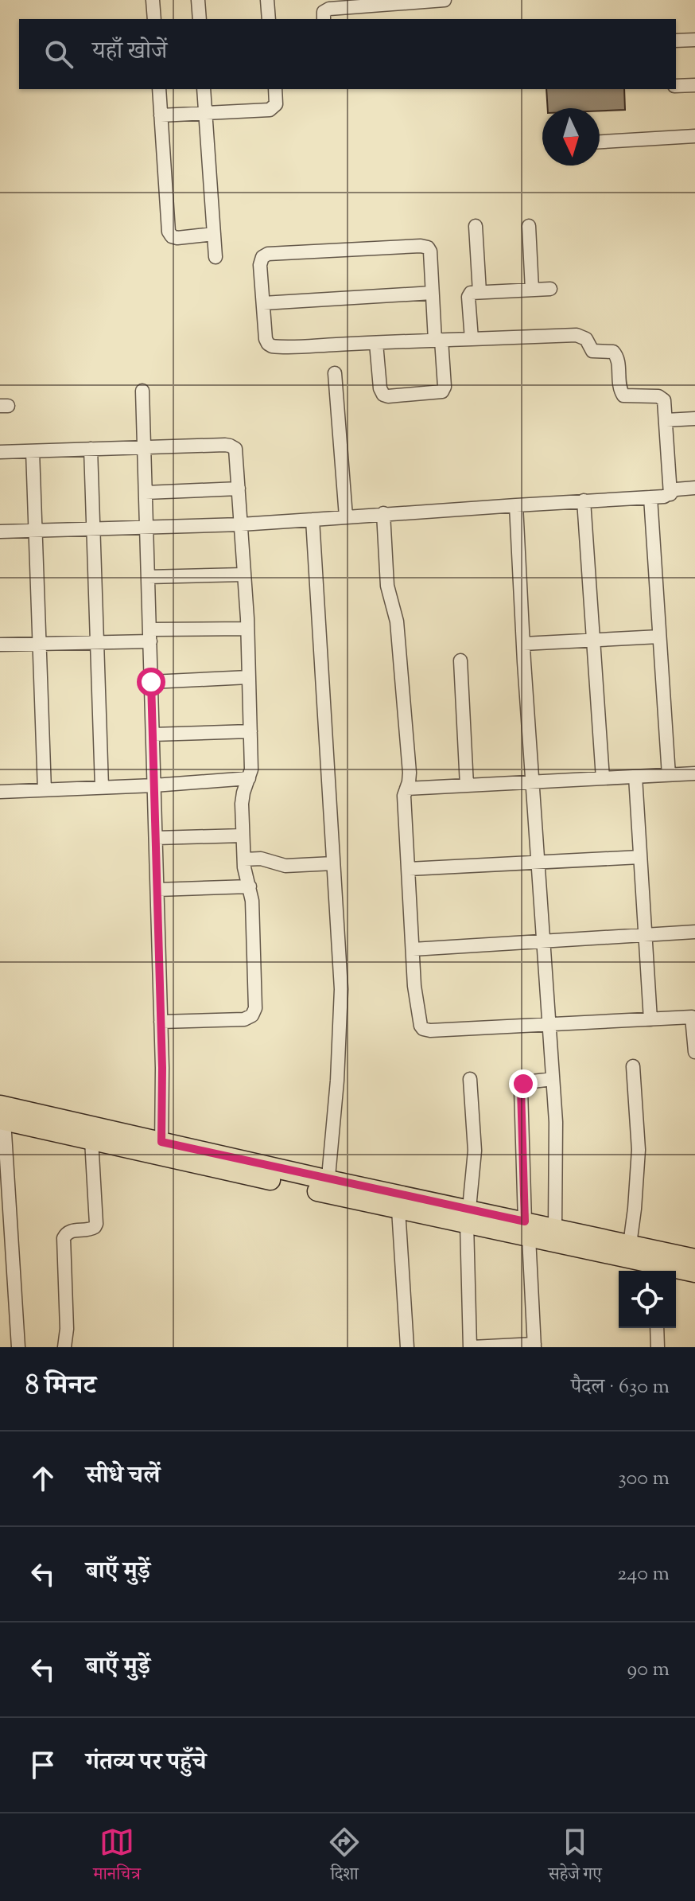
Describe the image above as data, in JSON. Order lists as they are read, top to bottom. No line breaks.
{"north":"bottom","page":{"search":"यहाँ खोजें","heading":["8 मिनट","पैदल · 630 m"],"list":[["सीधे चलें","300 m"],["बाएँ मुड़ें","240 m"],["बाएँ मुड़ें","90 m"],"गंतव्य पर पहुँचे"],"nav":["मानचित्र","दिशा","सहेजे गए"]}}
